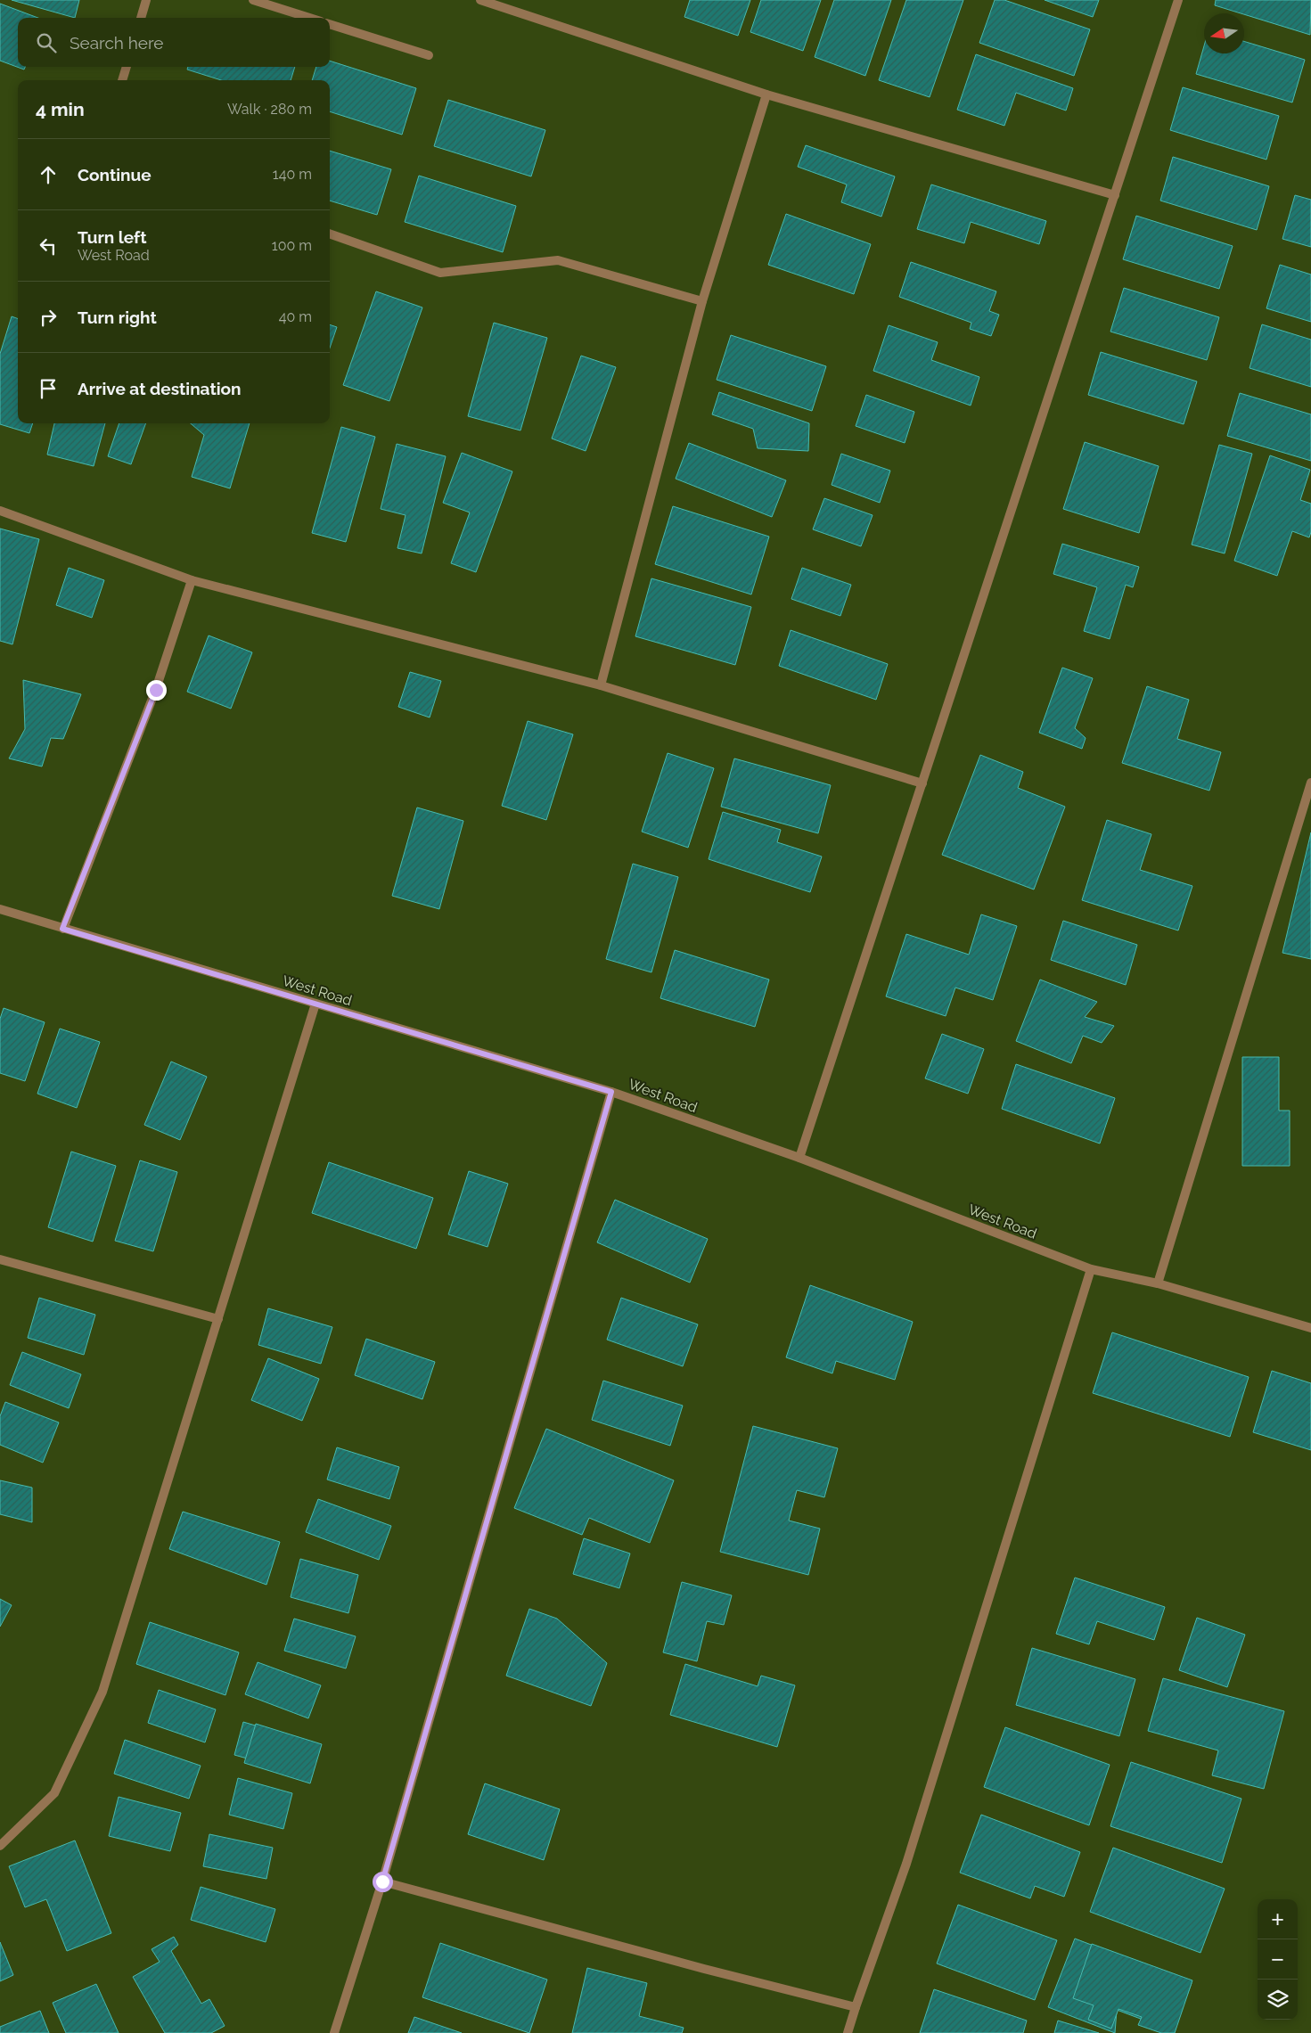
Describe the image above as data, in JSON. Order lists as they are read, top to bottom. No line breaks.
{"streets":{"street":["West Road"]},"north":"left","page":{"search":"Search here","heading":["4 min","Walk · 280 m"],"list":[["Continue","140 m"],["Turn left","West Road","100 m"],["Turn right","40 m"],"Arrive at destination"],"map_buttons":["+","−"]}}
